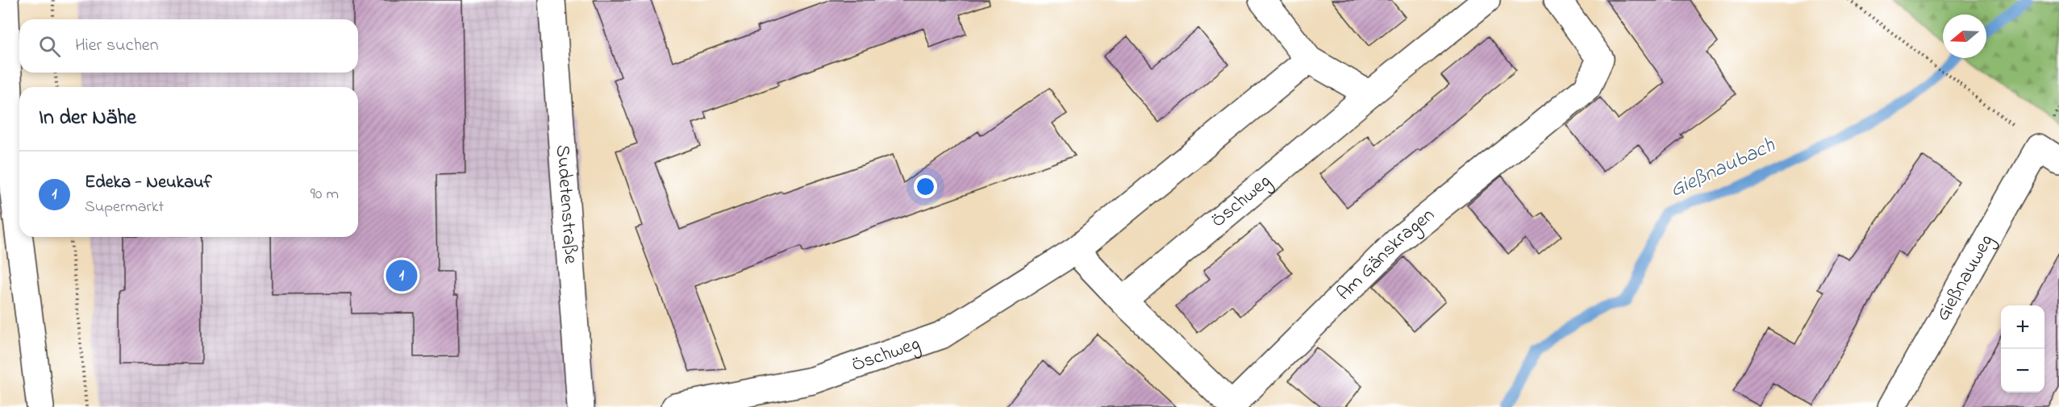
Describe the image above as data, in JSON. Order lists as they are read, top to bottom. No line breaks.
{"streets":{"street":["Öschweg","Sudetenstraße","Am Gänskragen","Gießnauweg"]},"crossings":[["Öschweg","Am Gänskragen"]],"water":["Gießnaubach"],"north":"left","page":{"search":"Hier suchen","heading":"In der Nähe","list":[{"mark":"1","name":"Edeka - Neukauf","note":"Supermarkt","value":"90 m"}],"pins":"1","map_buttons":["+","−"]}}
